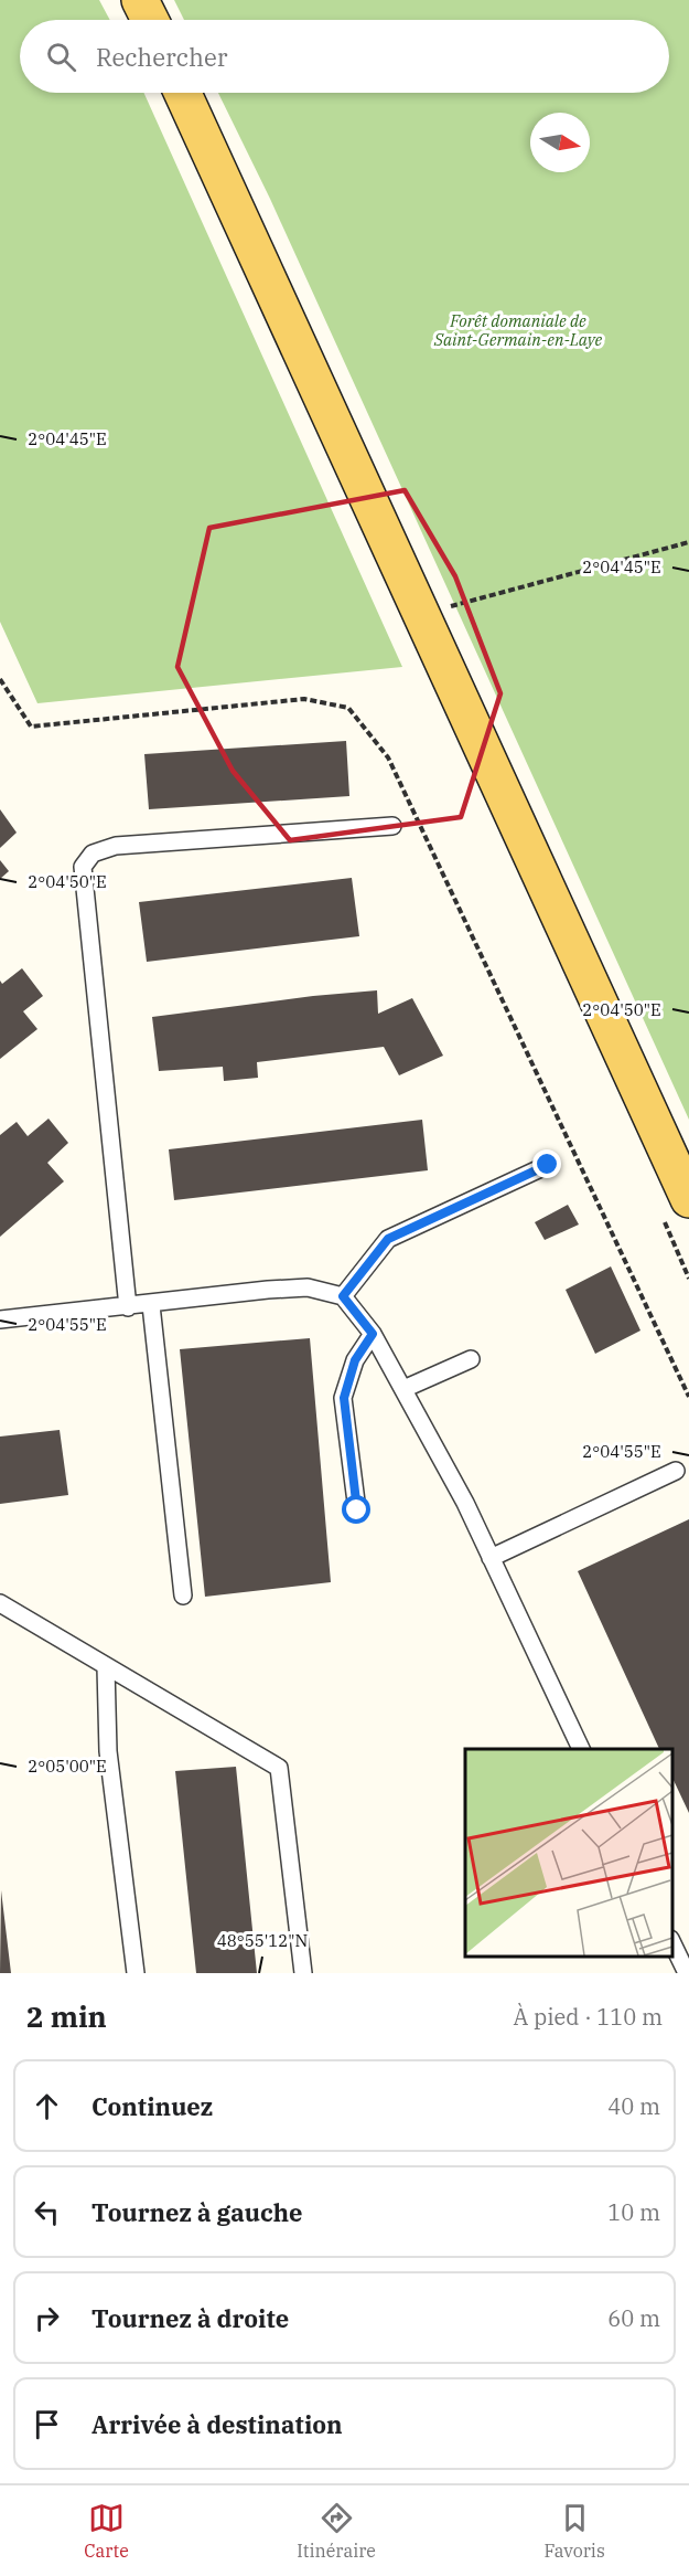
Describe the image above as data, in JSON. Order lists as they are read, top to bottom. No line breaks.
{"parks":["Forêt domaniale de Saint-Germain-en-Laye"],"north":"right","page":{"search":"Rechercher","heading":["2 min","À pied · 110 m"],"list":[["Continuez","40 m"],["Tournez à gauche","10 m"],["Tournez à droite","60 m"],"Arrivée à destination"],"nav":["Carte","Itinéraire","Favoris"]},"coordinates":["2°04'45\"E","2°04'50\"E","2°04'55\"E","2°05'00\"E","48°55'12\"N"]}
